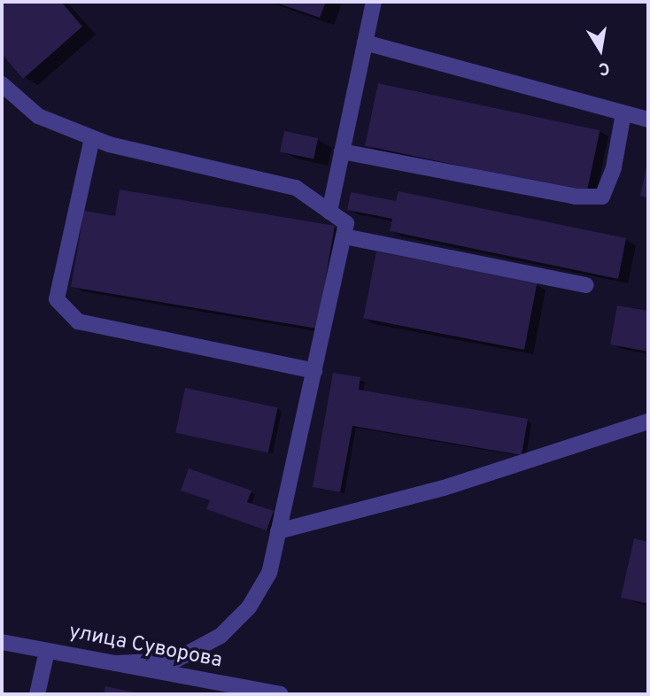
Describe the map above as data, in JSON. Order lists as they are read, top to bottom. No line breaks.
{"streets":{"street":["улица Суворова"]},"north":"bottom"}
